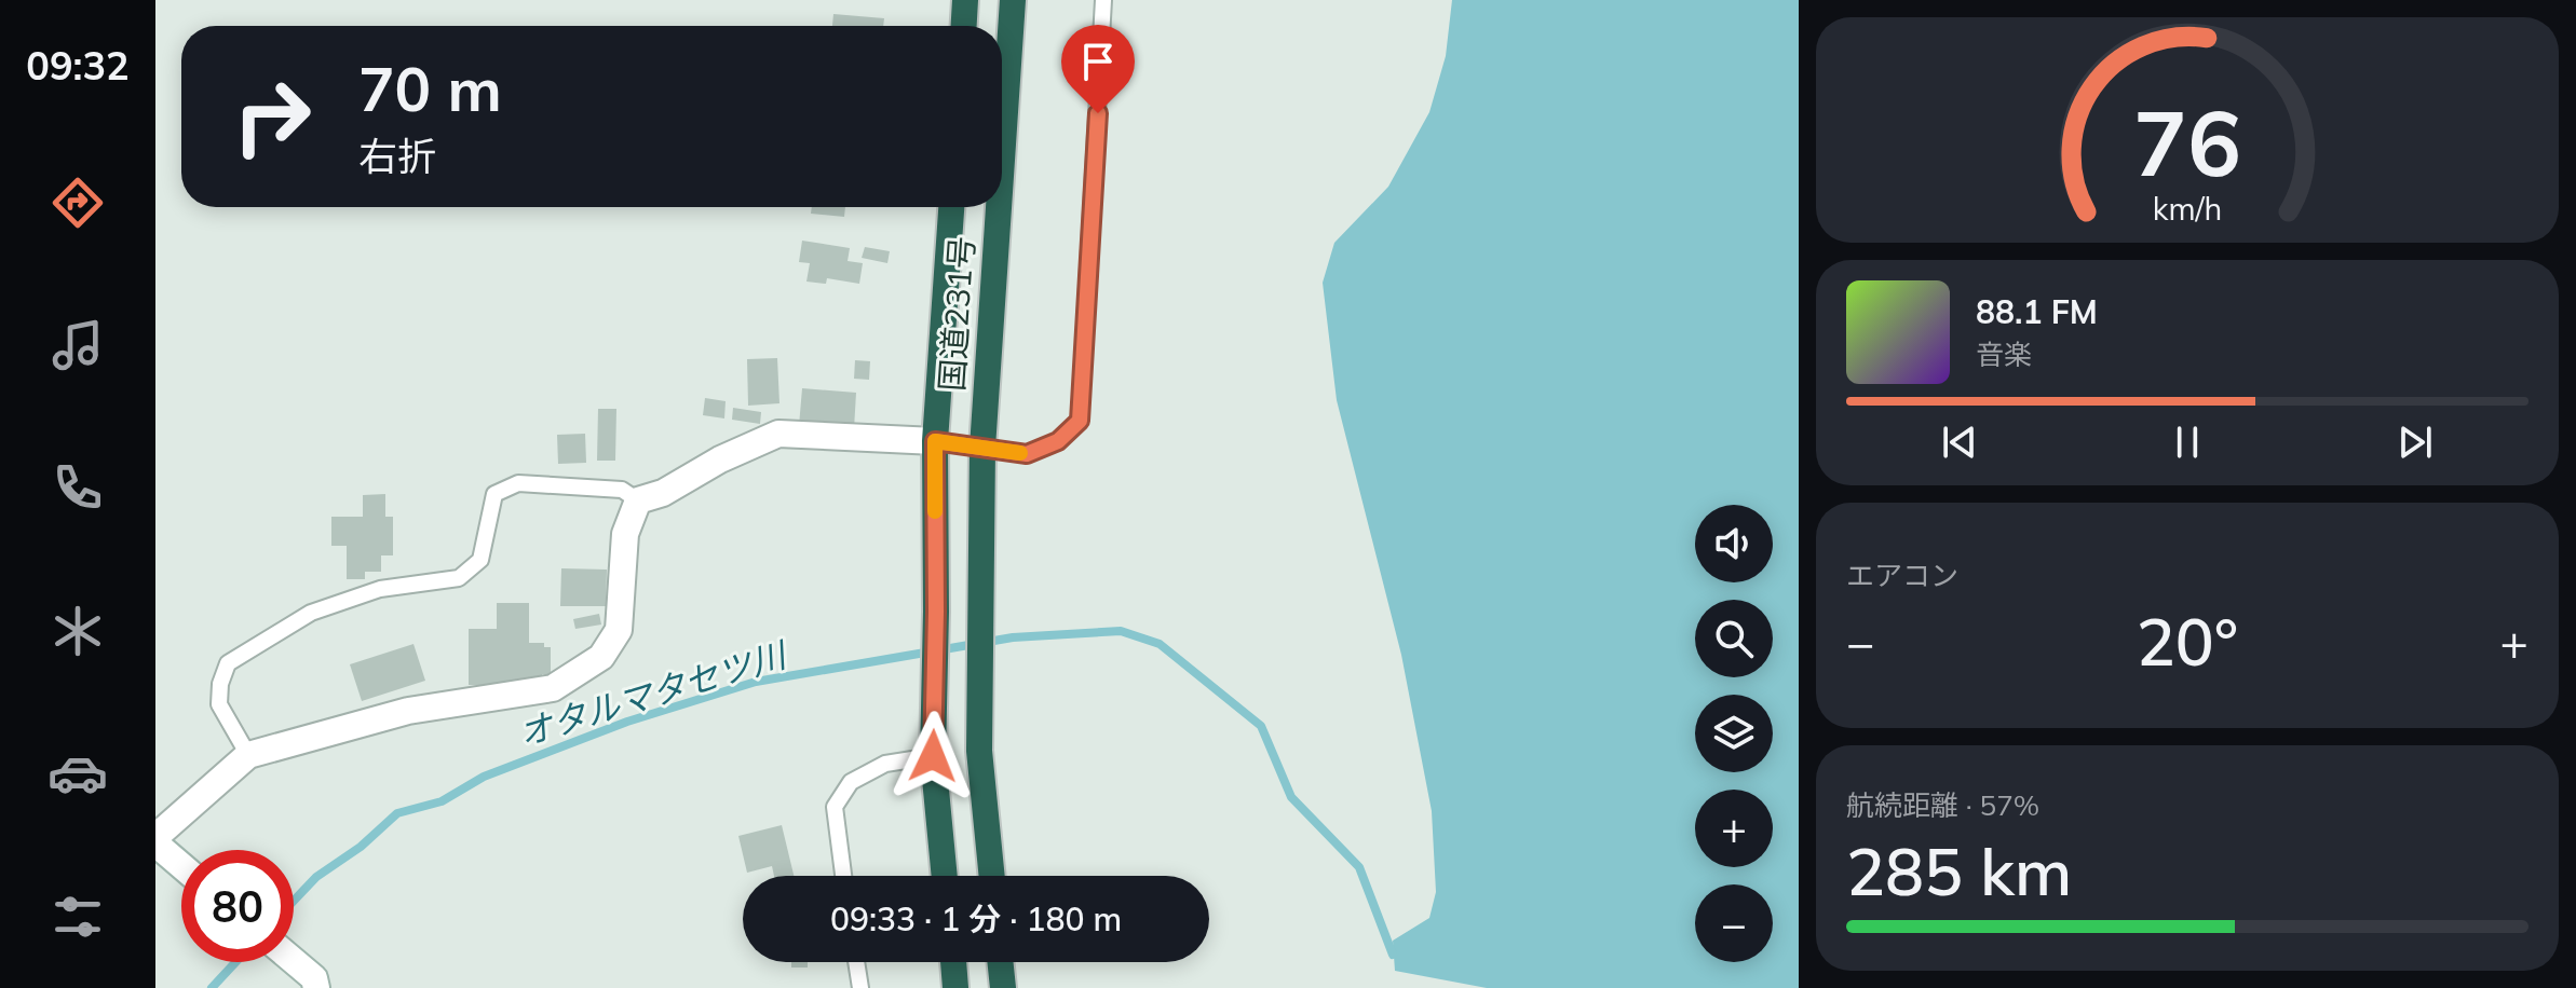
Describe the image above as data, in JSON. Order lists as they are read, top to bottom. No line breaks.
{"streets":{"highway":["国道231号"]},"water":["オタルマタセツ川"],"page":{"tabs":"09:32","turn":["70 m","右折"],"song":["88.1 FM","音楽"],"tile":["エアコン",["航続距離 · 57%","285 km"]],"map_buttons":["+","−"],"heat":["−","20°","+"],"limit":"80","trip":"09:33 · 1 分 · 180 m","gauge":["76","km/h"]}}
